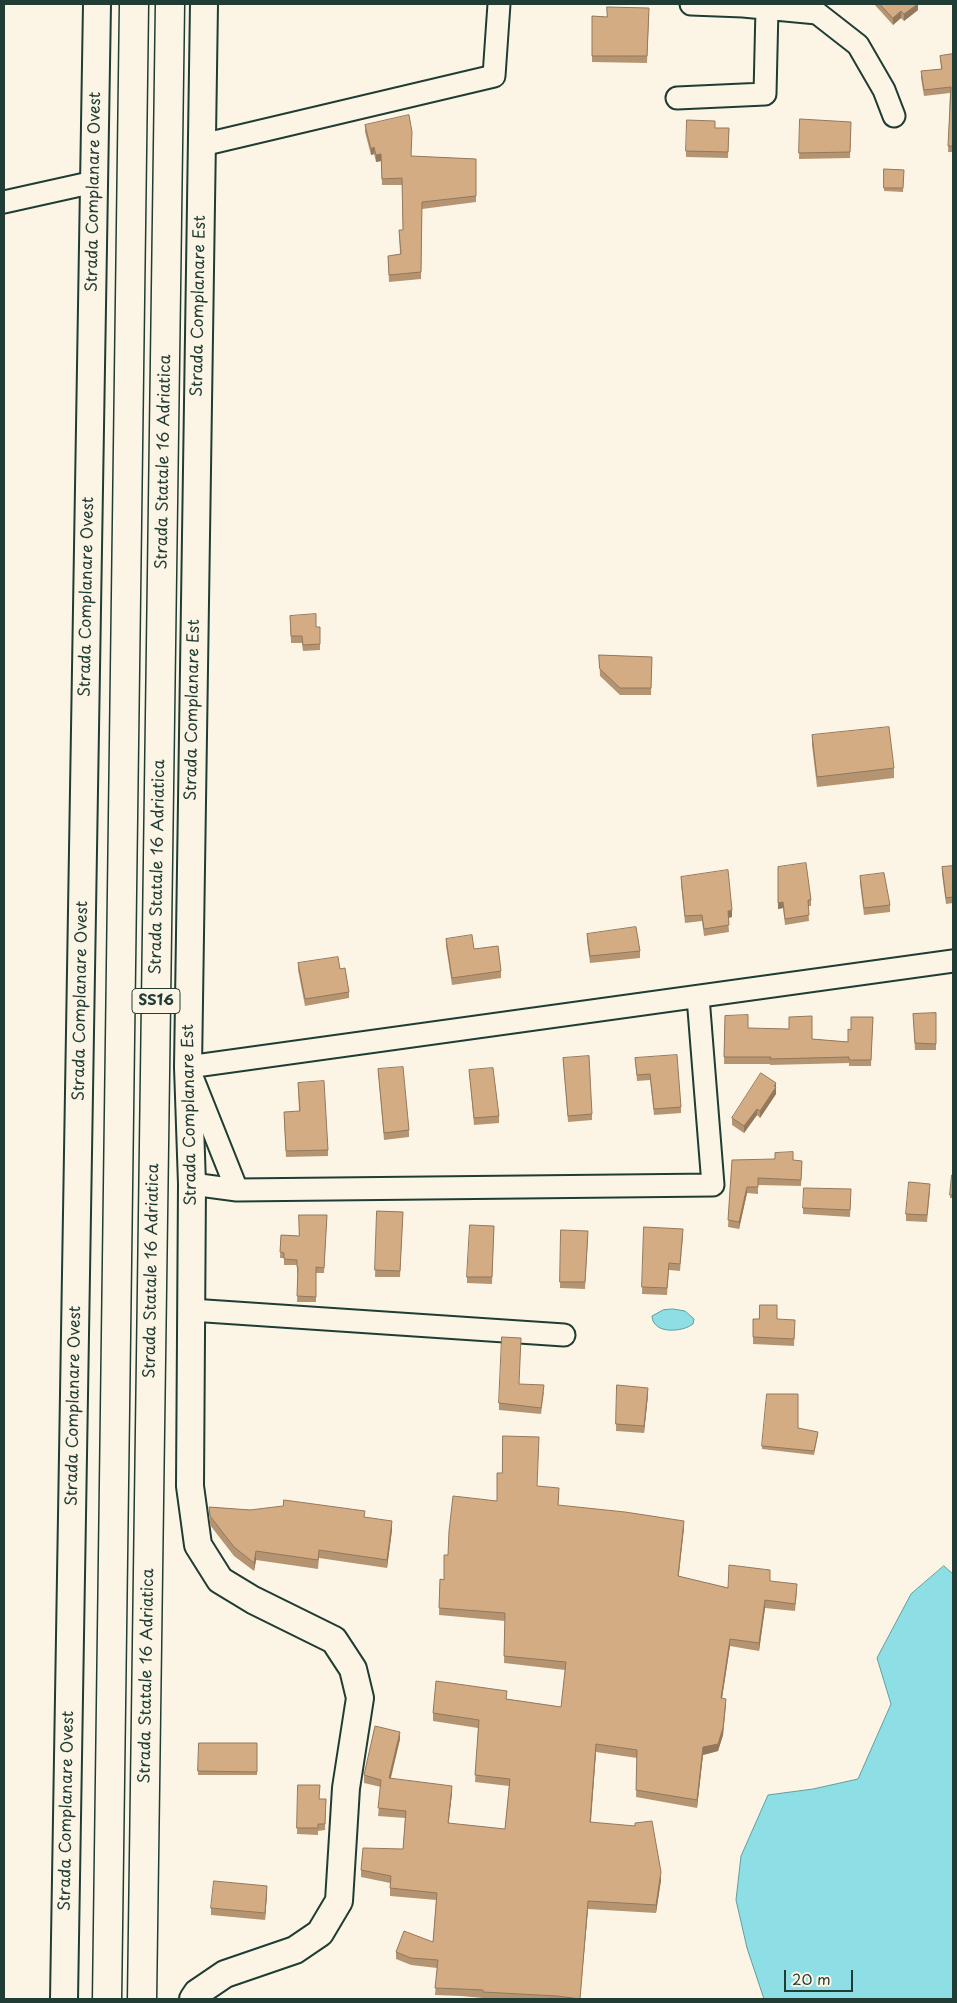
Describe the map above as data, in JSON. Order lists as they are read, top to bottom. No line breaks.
{"streets":{"highway":["Strada Statale 16 Adriatica","SS16"],"street":["Strada Complanare Ovest","Strada Complanare Est"]},"scale_bar":"20 m"}
